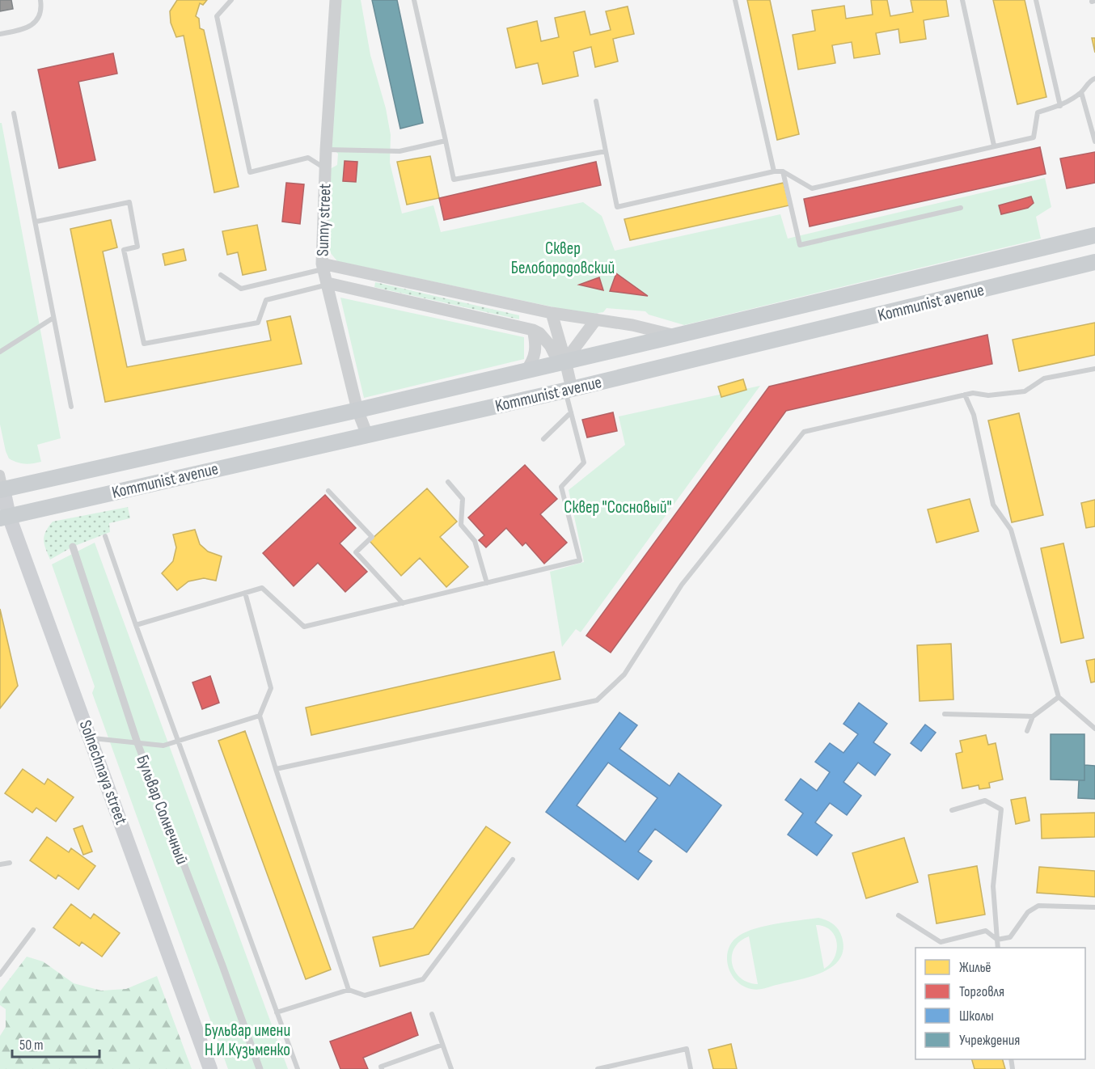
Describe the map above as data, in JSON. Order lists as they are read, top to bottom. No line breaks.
{"streets":{"main road":["Kommunist avenue","Solnechnaya street"],"street":["Sunny street","Бульвар Солнечный"]},"crossings":[["Sunny street","Kommunist avenue"],["Kommunist avenue","Solnechnaya street"]],"parks":["Сквер Белобородовский","Сквер \"Сосновый\"","Бульвар имени Н.И.Кузьменко"],"legend":["Жильё","Торговля","Школы","Учреждения"],"scale_bar":"50 m"}
